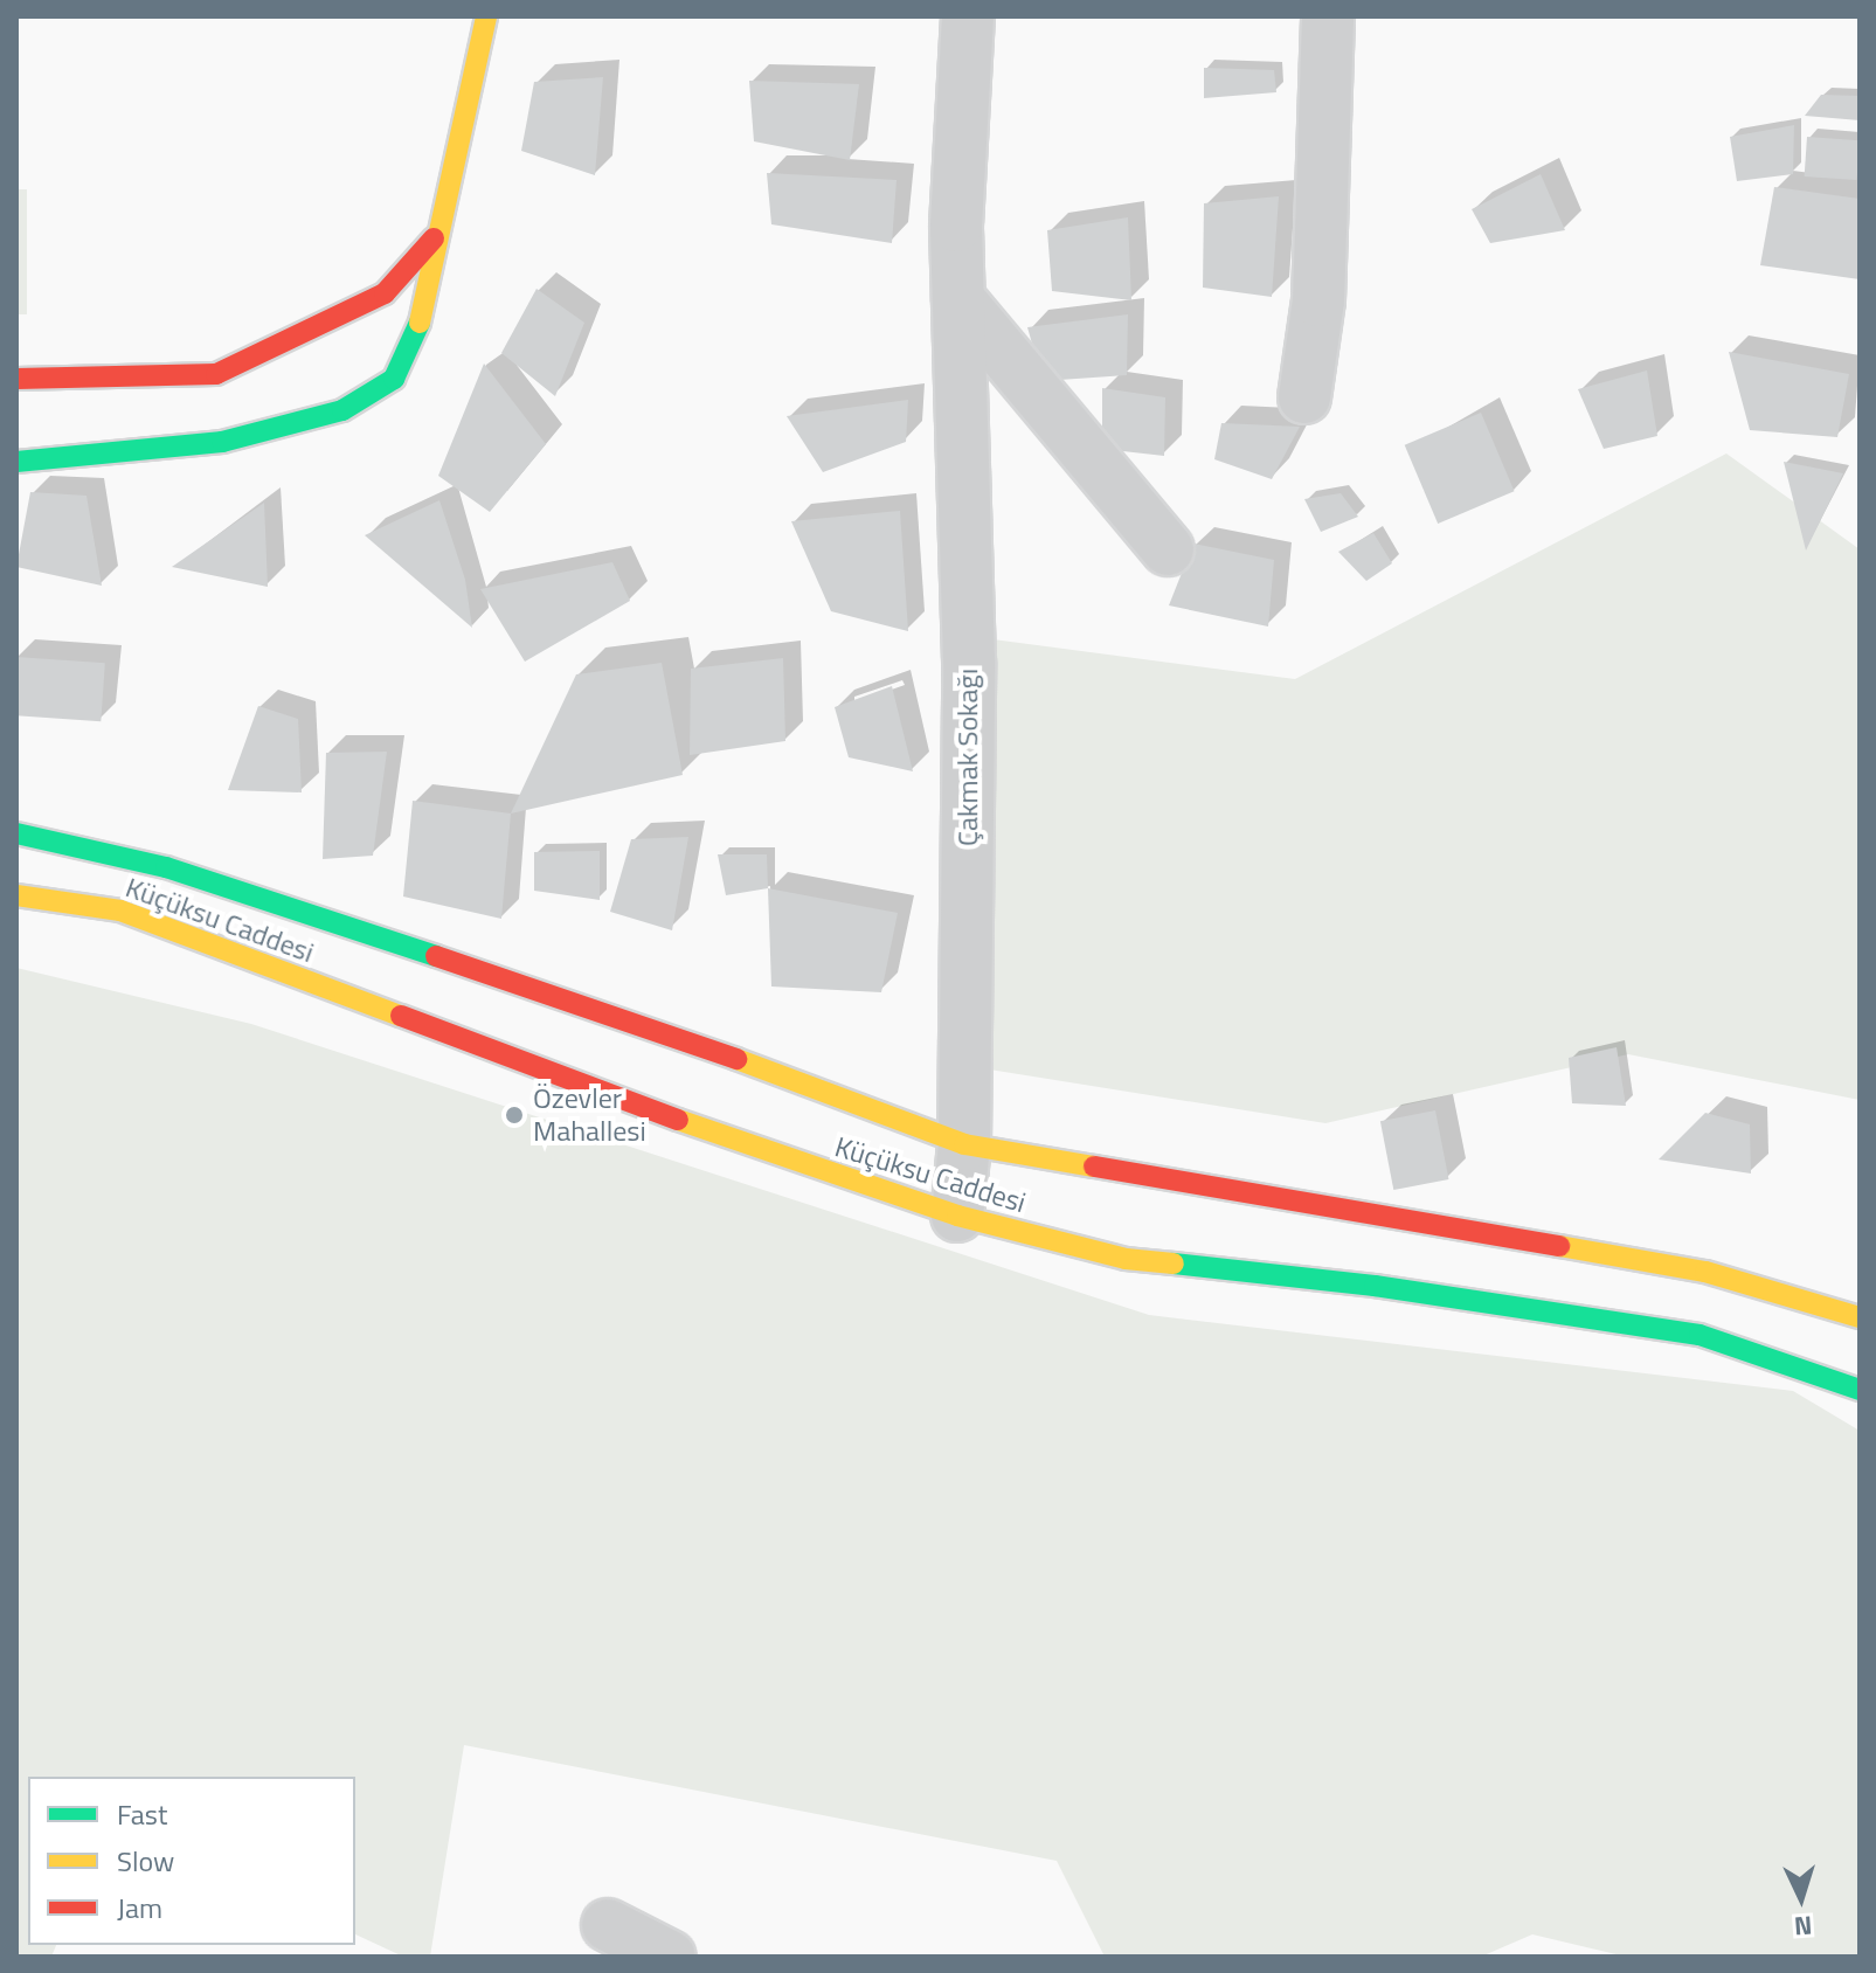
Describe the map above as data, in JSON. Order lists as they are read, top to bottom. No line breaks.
{"streets":{"main road":["Küçüksu Caddesi"],"street":["Çakmak Sokağı"]},"crossings":[["Çakmak Sokağı","Küçüksu Caddesi"]],"places":["Özevler Mahallesi"],"legend":["Fast","Slow","Jam"],"north":"bottom"}
